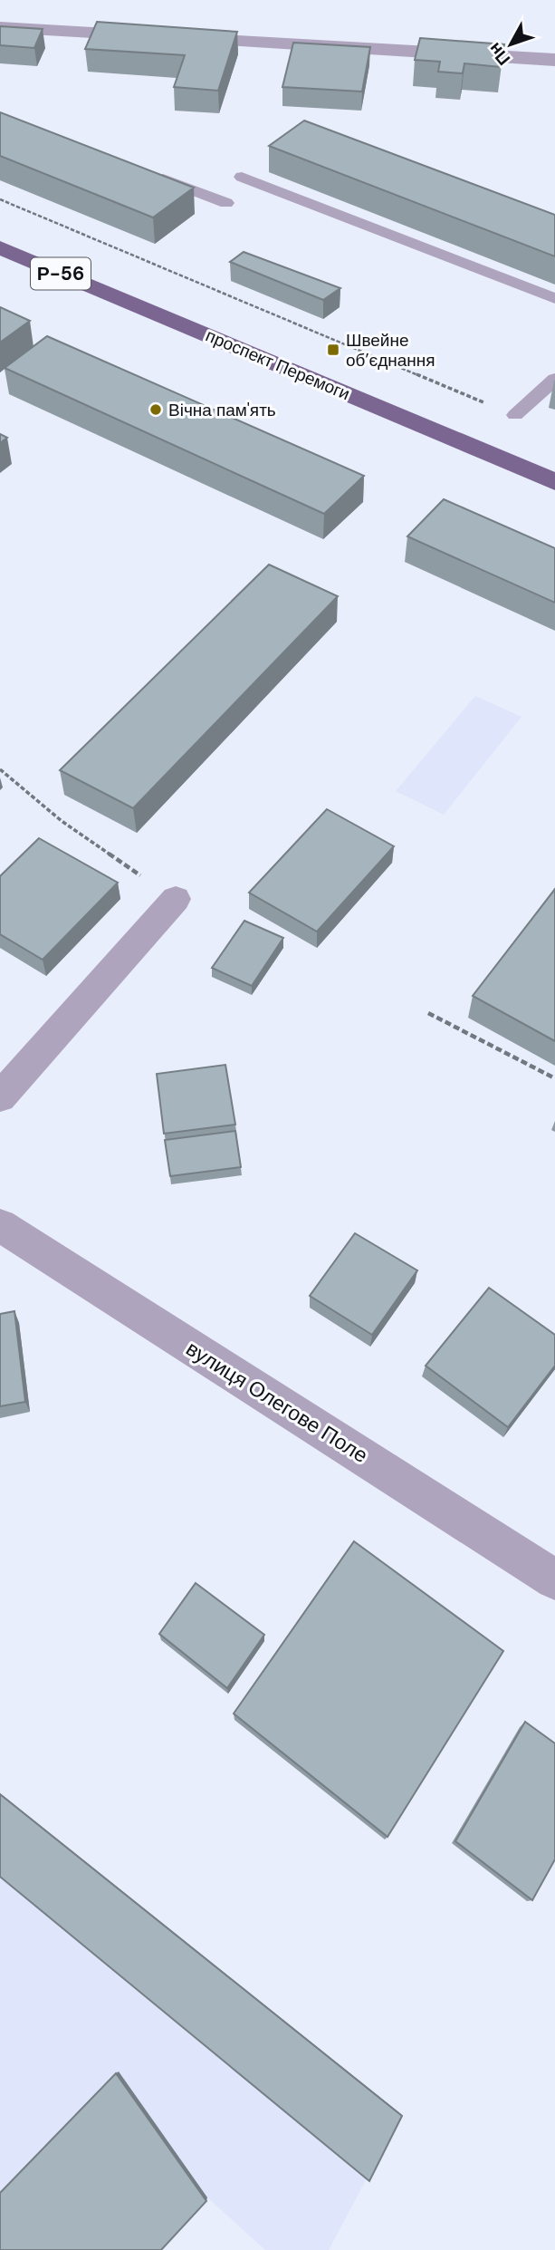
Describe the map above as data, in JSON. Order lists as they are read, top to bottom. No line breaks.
{"streets":{"main road":["Р-56","проспект Перемоги"],"street":["вулиця Олегове Поле"]},"places":{"transit":["Швейне об’єднання"],"other":["Вічна пам'ять"]},"north":"bottom left"}
